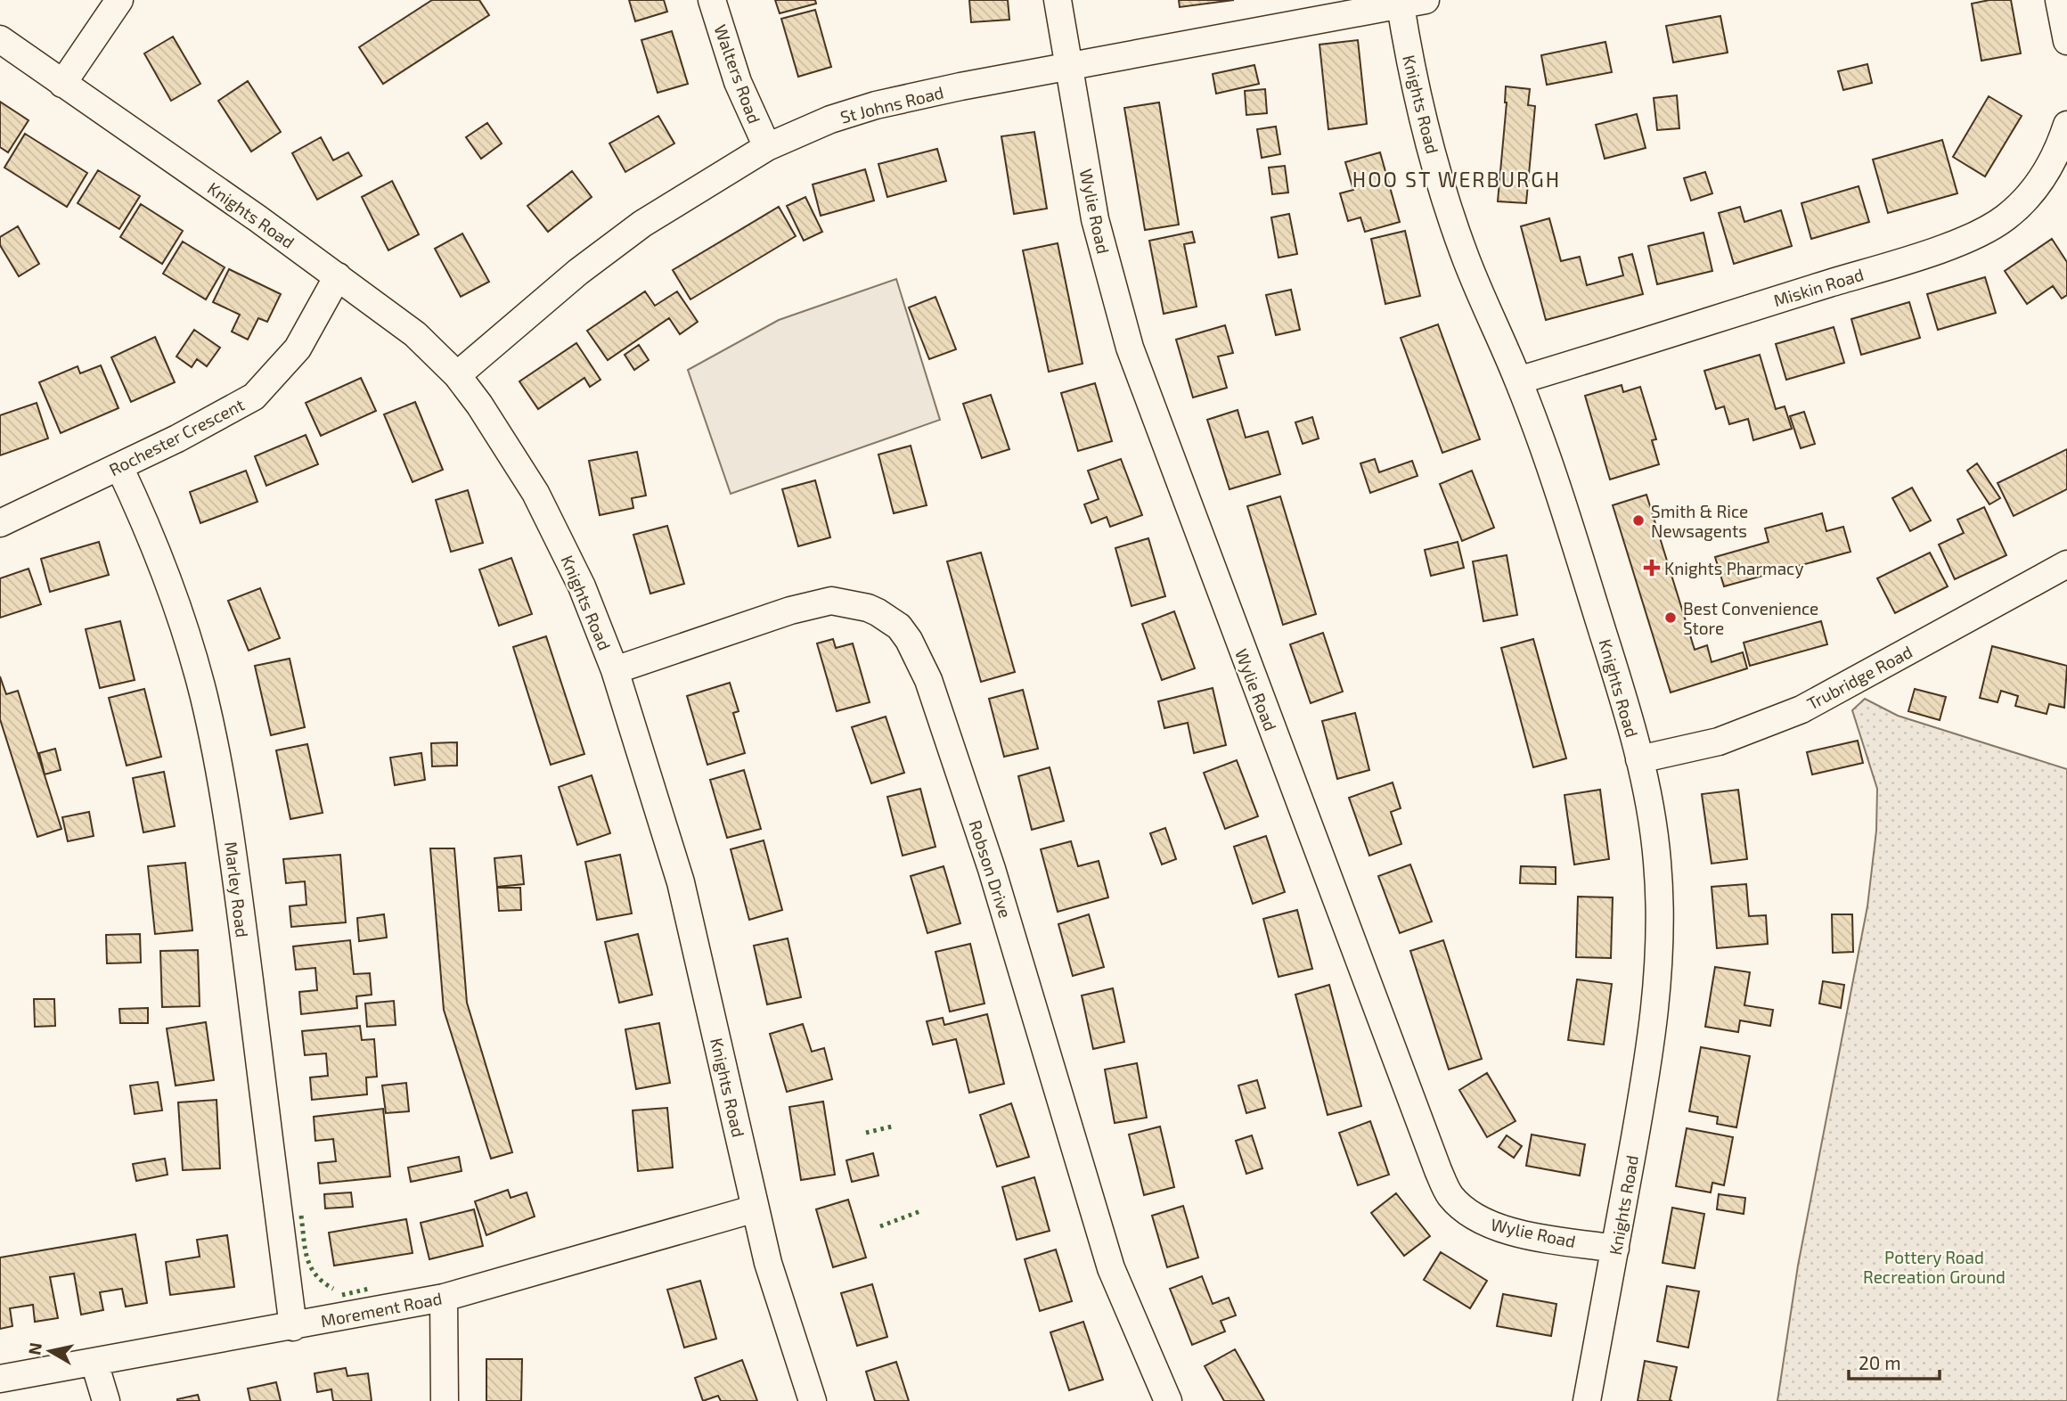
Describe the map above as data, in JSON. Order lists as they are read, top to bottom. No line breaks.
{"streets":{"street":["Walters Road","St Johns Road","Knights Road","Wylie Road","Miskin Road","Rochester Crescent","Trubridge Road","Robson Drive","Marley Road","Morement Road"]},"crossings":[["Walters Road","St Johns Road"],["St Johns Road","Knights Road"],["St Johns Road","Wylie Road"],["Knights Road","Wylie Road"],["Knights Road","Miskin Road"],["Knights Road","Rochester Crescent"],["Knights Road","Trubridge Road"],["Knights Road","Robson Drive"],["Knights Road","Morement Road"],["Rochester Crescent","Marley Road"],["Marley Road","Morement Road"]],"districts":["HOO ST WERBURGH"],"parks":["Pottery Road Recreation Ground"],"places":{"other":["Smith & Rice Newsagents","Best Convenience Store"],"health":["Knights Pharmacy"]},"scale_bar":"20 m","north":"left"}
